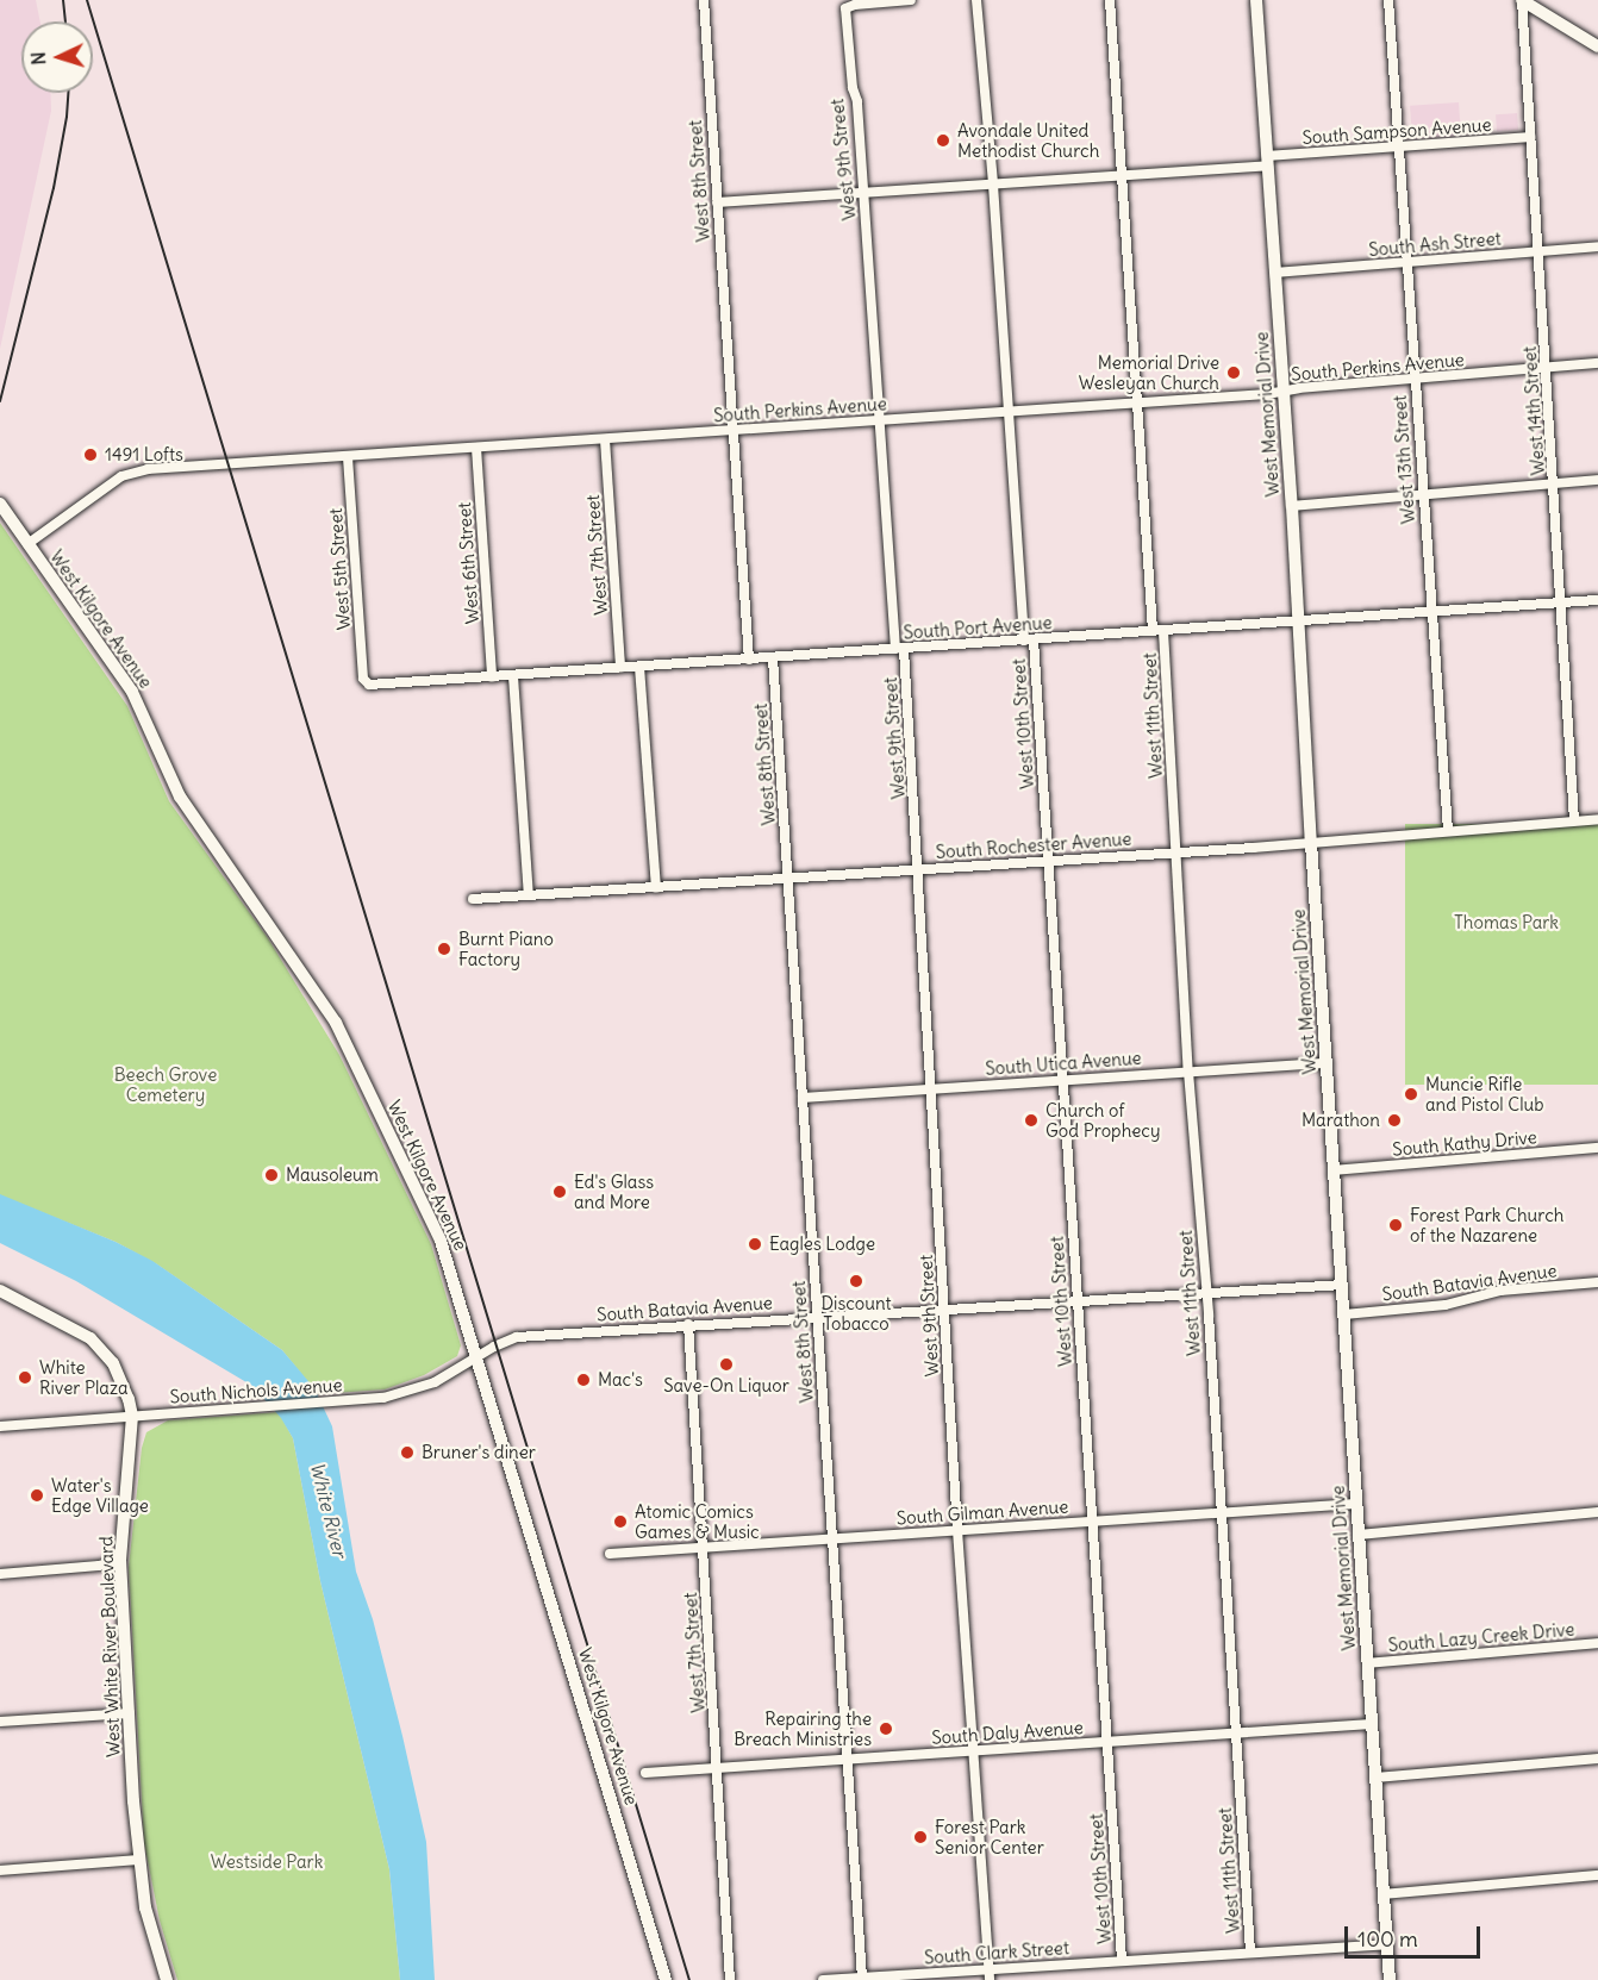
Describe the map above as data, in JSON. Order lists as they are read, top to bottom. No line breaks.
{"streets":{"main road":["West Memorial Drive","West Kilgore Avenue","West White River Boulevard"],"street":["South Sampson Avenue","West 9th Street","West 8th Street","South Ash Street","South Perkins Avenue","West 14th Street","West 13th Street","West 7th Street","West 6th Street","West 5th Street","South Port Avenue","West 11th Street","West 10th Street","South Rochester Avenue","South Utica Avenue","South Kathy Drive","South Batavia Avenue","South Nichols Avenue","South Gilman Avenue","South Lazy Creek Drive","South Daly Avenue","South Clark Street"]},"crossings":[["South Sampson Avenue","West 9th Street"],["South Sampson Avenue","West 8th Street"],["South Sampson Avenue","West 14th Street"],["South Sampson Avenue","West Memorial Drive"],["South Sampson Avenue","West 13th Street"],["South Sampson Avenue","West 11th Street"],["South Sampson Avenue","West 10th Street"],["West 9th Street","South Perkins Avenue"],["West 9th Street","South Port Avenue"],["West 9th Street","South Rochester Avenue"],["West 9th Street","South Utica Avenue"],["West 9th Street","South Batavia Avenue"],["West 9th Street","South Gilman Avenue"],["West 9th Street","South Daly Avenue"],["West 9th Street","South Clark Street"],["West 8th Street","South Perkins Avenue"],["West 8th Street","South Port Avenue"],["West 8th Street","South Rochester Avenue"],["West 8th Street","South Utica Avenue"],["West 8th Street","South Batavia Avenue"],["West 8th Street","South Gilman Avenue"],["West 8th Street","South Daly Avenue"],["West 8th Street","South Clark Street"],["South Ash Street","West 14th Street"],["South Ash Street","West Memorial Drive"],["South Ash Street","West 13th Street"],["South Perkins Avenue","West 14th Street"],["South Perkins Avenue","West Memorial Drive"],["South Perkins Avenue","West 13th Street"],["South Perkins Avenue","West 7th Street"],["South Perkins Avenue","West 6th Street"],["South Perkins Avenue","West 5th Street"],["South Perkins Avenue","West Kilgore Avenue"],["South Perkins Avenue","West 11th Street"],["South Perkins Avenue","West 10th Street"],["West 14th Street","South Port Avenue"],["West 14th Street","South Rochester Avenue"],["West Memorial Drive","South Port Avenue"],["West Memorial Drive","South Rochester Avenue"],["West Memorial Drive","South Utica Avenue"],["West Memorial Drive","South Kathy Drive"],["West Memorial Drive","South Batavia Avenue"],["West Memorial Drive","South Gilman Avenue"],["West Memorial Drive","South Lazy Creek Drive"],["West Memorial Drive","South Daly Avenue"],["West Memorial Drive","South Clark Street"],["West 13th Street","South Port Avenue"],["West 13th Street","South Rochester Avenue"],["West 7th Street","South Port Avenue"],["West 7th Street","South Batavia Avenue"],["West 7th Street","South Gilman Avenue"],["West 7th Street","South Daly Avenue"],["West 6th Street","South Port Avenue"],["West 5th Street","South Port Avenue"],["West Kilgore Avenue","South Nichols Avenue"],["South Port Avenue","West 11th Street"],["South Port Avenue","West 10th Street"],["West 11th Street","South Rochester Avenue"],["West 11th Street","South Utica Avenue"],["West 11th Street","South Batavia Avenue"],["West 11th Street","South Gilman Avenue"],["West 11th Street","South Daly Avenue"],["West 11th Street","South Clark Street"],["West 10th Street","South Rochester Avenue"],["West 10th Street","South Utica Avenue"],["West 10th Street","South Batavia Avenue"],["West 10th Street","South Gilman Avenue"],["West 10th Street","South Daly Avenue"],["West 10th Street","South Clark Street"],["South Batavia Avenue","South Nichols Avenue"],["South Nichols Avenue","West White River Boulevard"]],"water":["White River"],"parks":["Thomas Park","Beech Grove Cemetery","Westside Park"],"places":["Avondale United Methodist Church","Memorial Drive Wesleyan Church","1491 Lofts","Burnt Piano Factory","Muncie Rifle and Pistol Club","Church of God Prophecy","Marathon","Mausoleum","Ed's Glass and More","Forest Park Church of the Nazarene","Eagles Lodge","Discount Tobacco","Save-On Liquor","White River Plaza","Mac's","Bruner's diner","Water's Edge Village","Atomic Comics Games & Music","Repairing the Breach Ministries","Forest Park Senior Center"],"scale_bar":"100 m","north":"left"}
